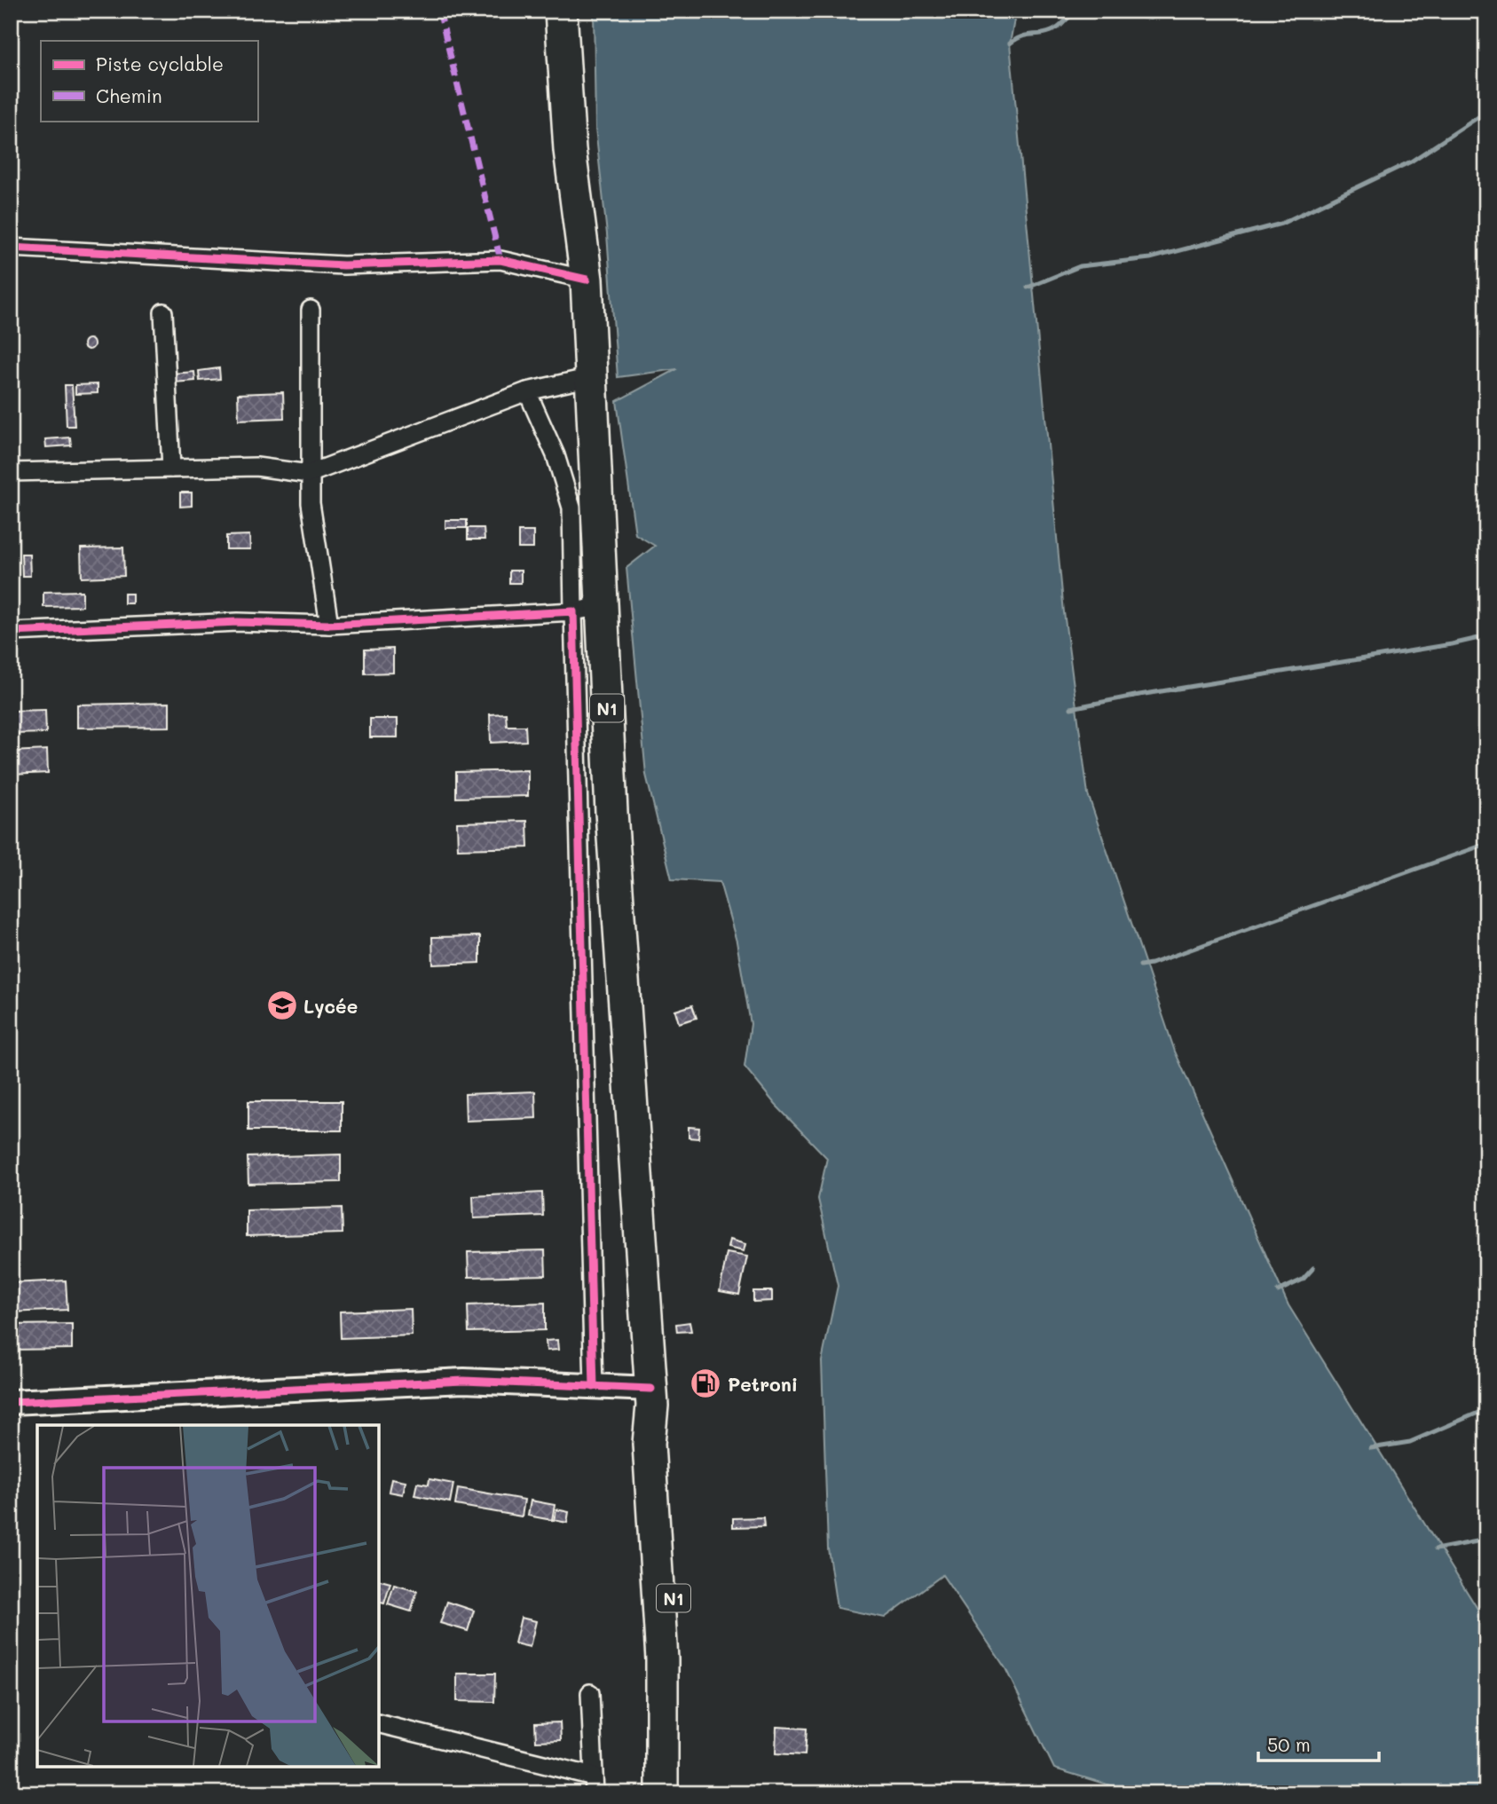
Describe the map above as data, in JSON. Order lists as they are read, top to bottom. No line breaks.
{"streets":{"highway":["N1"]},"places":{"school or university":["Lycée"],"fuel station":["Petroni"]},"legend":["Piste cyclable","Chemin"],"scale_bar":"50 m"}
